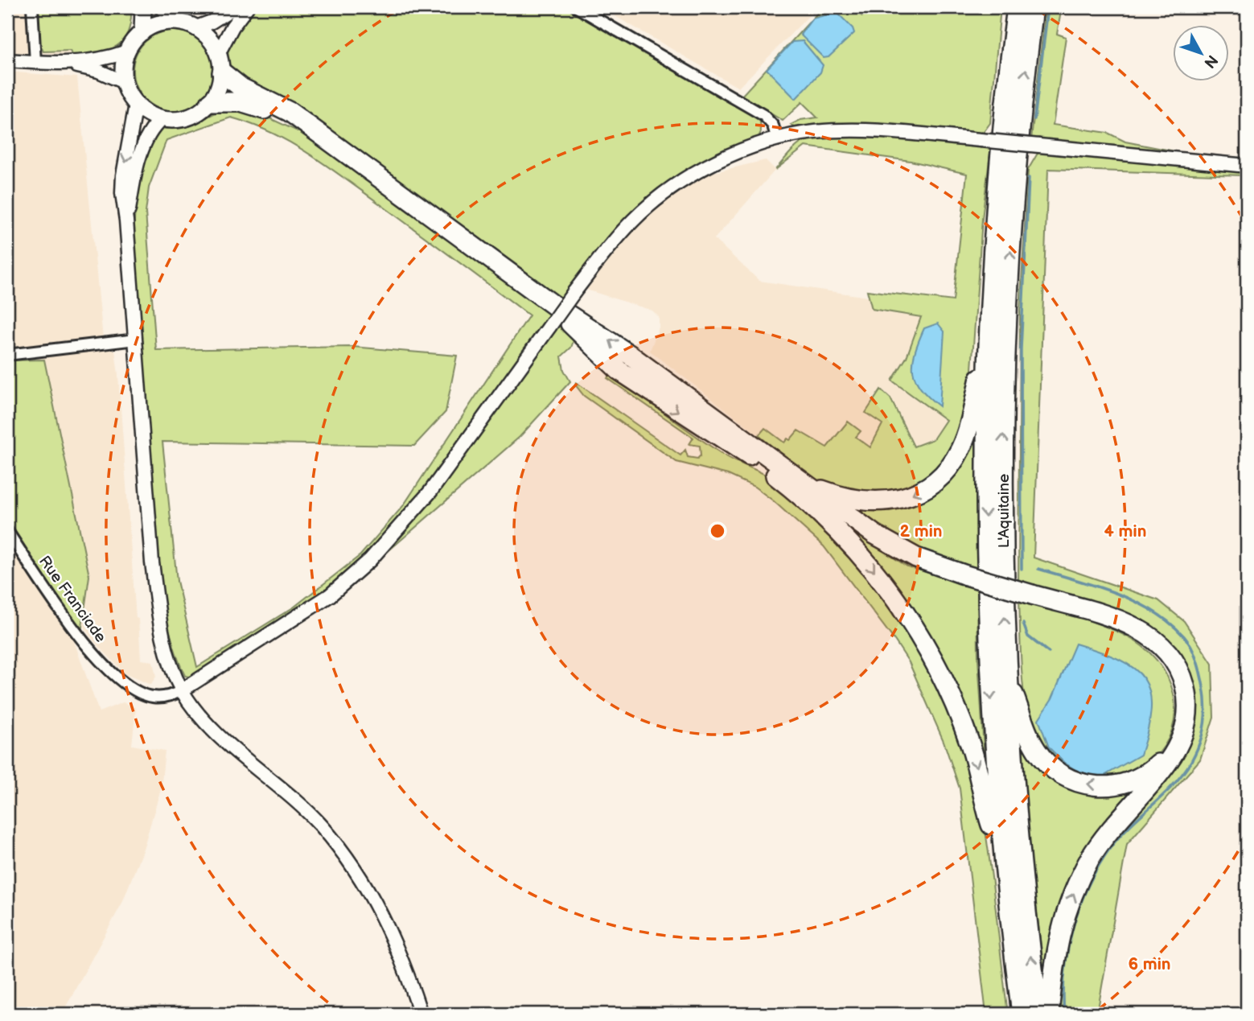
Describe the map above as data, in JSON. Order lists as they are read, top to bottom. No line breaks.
{"streets":{"highway":["L'Aquitaine"],"street":["Rue Franciade"]},"north":"bottom right","rings":["2 min","4 min","6 min"]}
